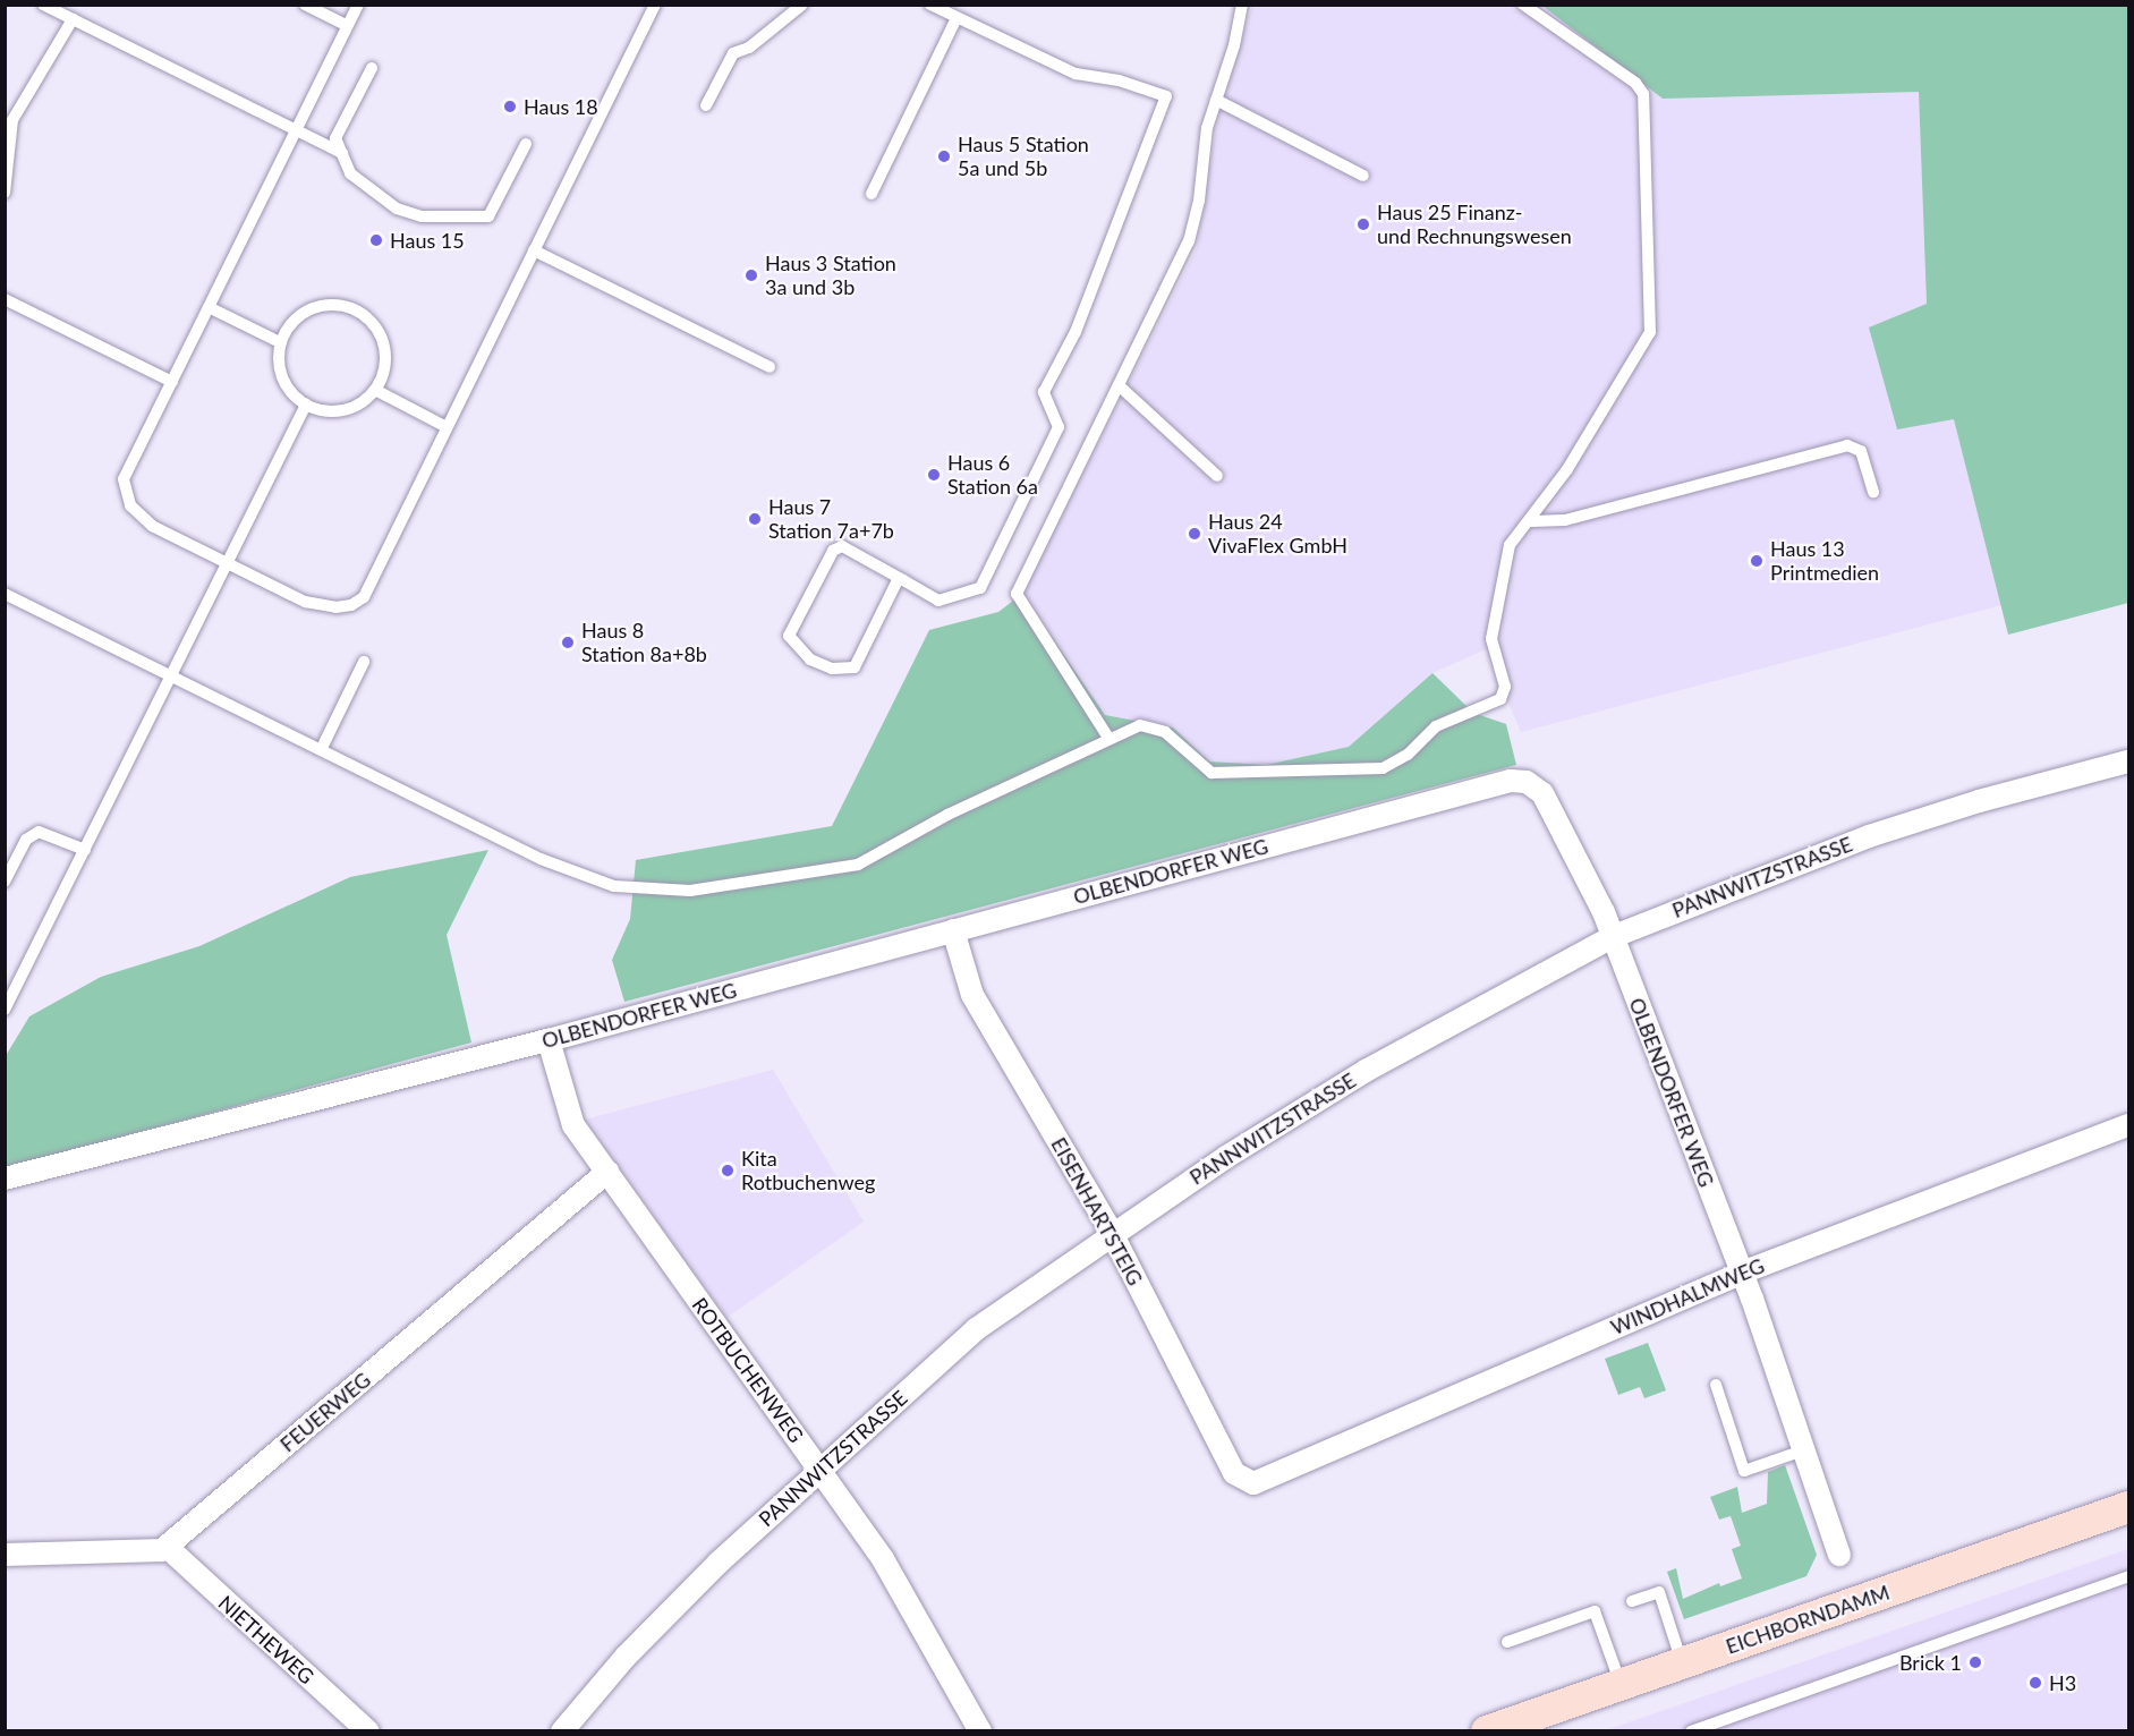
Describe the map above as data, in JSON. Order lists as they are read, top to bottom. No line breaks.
{"streets":{"main road":["EICHBORNDAMM"],"street":["OLBENDORFER WEG","PANNWITZSTRASSE","EISENHARTSTEIG","WINDHALMWEG","ROTBUCHENWEG","FEUERWEG","NIETHEWEG"]},"crossings":[["OLBENDORFER WEG","PANNWITZSTRASSE"],["OLBENDORFER WEG","EISENHARTSTEIG"],["OLBENDORFER WEG","WINDHALMWEG"],["OLBENDORFER WEG","ROTBUCHENWEG"],["PANNWITZSTRASSE","EISENHARTSTEIG"],["PANNWITZSTRASSE","ROTBUCHENWEG"],["EISENHARTSTEIG","WINDHALMWEG"],["ROTBUCHENWEG","FEUERWEG"],["FEUERWEG","NIETHEWEG"]],"places":["Haus 18","Haus 5 Station 5a und 5b","Haus 25 Finanz- und Rechnungswesen","Haus 15","Haus 3 Station 3a und 3b","Haus 6 Station 6a","Haus 7 Station 7a+7b","Haus 24 VivaFlex GmbH","Haus 13 Printmedien","Haus 8 Station 8a+8b","Kita Rotbuchenweg","Brick 1","H3"]}
